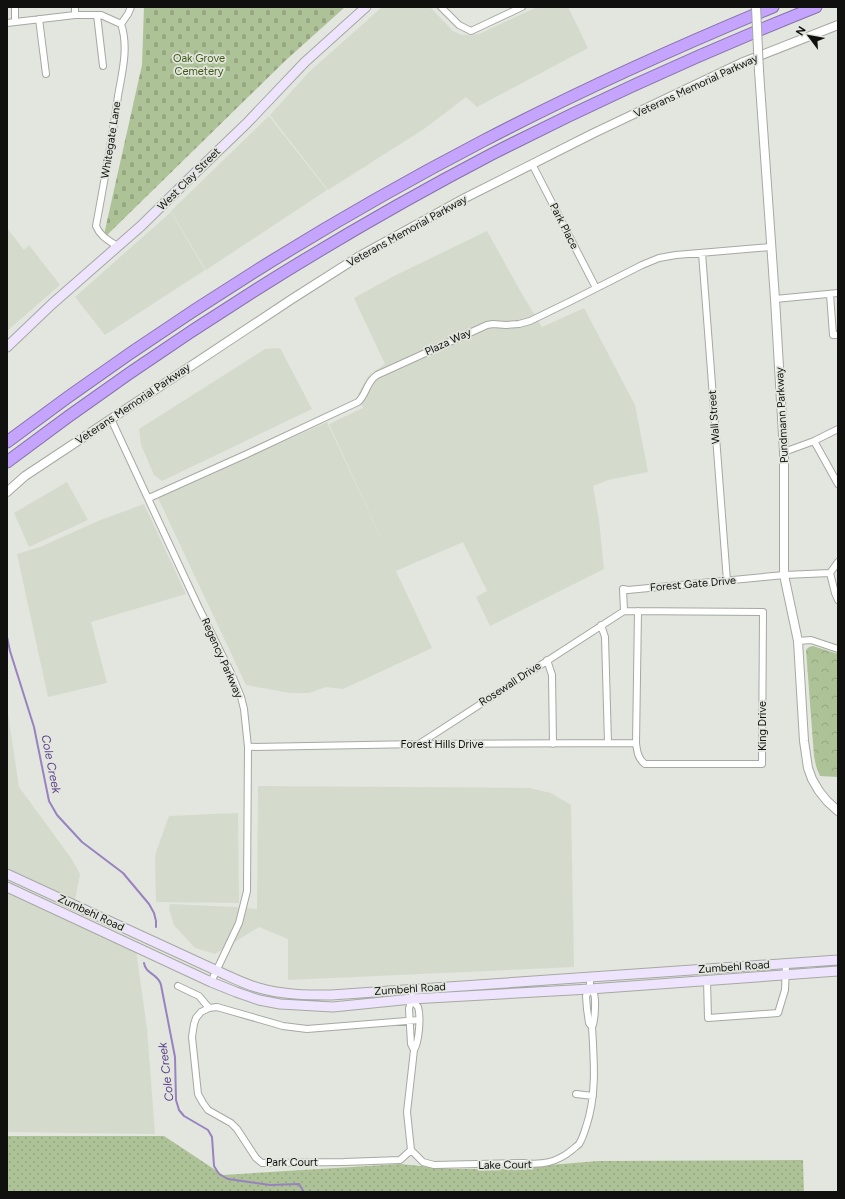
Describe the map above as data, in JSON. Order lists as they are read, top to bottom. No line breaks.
{"streets":{"main road":["West Clay Street","Zumbehl Road"],"street":["Veterans Memorial Parkway","Whitegate Lane","Park Place","Plaza Way","Pundmann Parkway","Wall Street","Forest Gate Drive","Regency Parkway","Rosewall Drive","King Drive","Forest Hills Drive","Park Court","Lake Court"]},"crossings":[["Veterans Memorial Parkway","Park Place"],["Veterans Memorial Parkway","Regency Parkway"],["Whitegate Lane","West Clay Street"],["Park Place","Plaza Way"],["Plaza Way","Pundmann Parkway"],["Plaza Way","Wall Street"],["Plaza Way","Regency Parkway"],["Pundmann Parkway","Forest Gate Drive"],["Wall Street","Forest Gate Drive"],["Forest Gate Drive","Rosewall Drive"],["Regency Parkway","Forest Hills Drive"],["Regency Parkway","Zumbehl Road"],["Rosewall Drive","Forest Hills Drive"],["King Drive","Forest Hills Drive"],["Zumbehl Road","Lake Court"],["Park Court","Lake Court"]],"water":["Cole Creek"],"parks":["Oak Grove Cemetery"],"north":"top left"}
